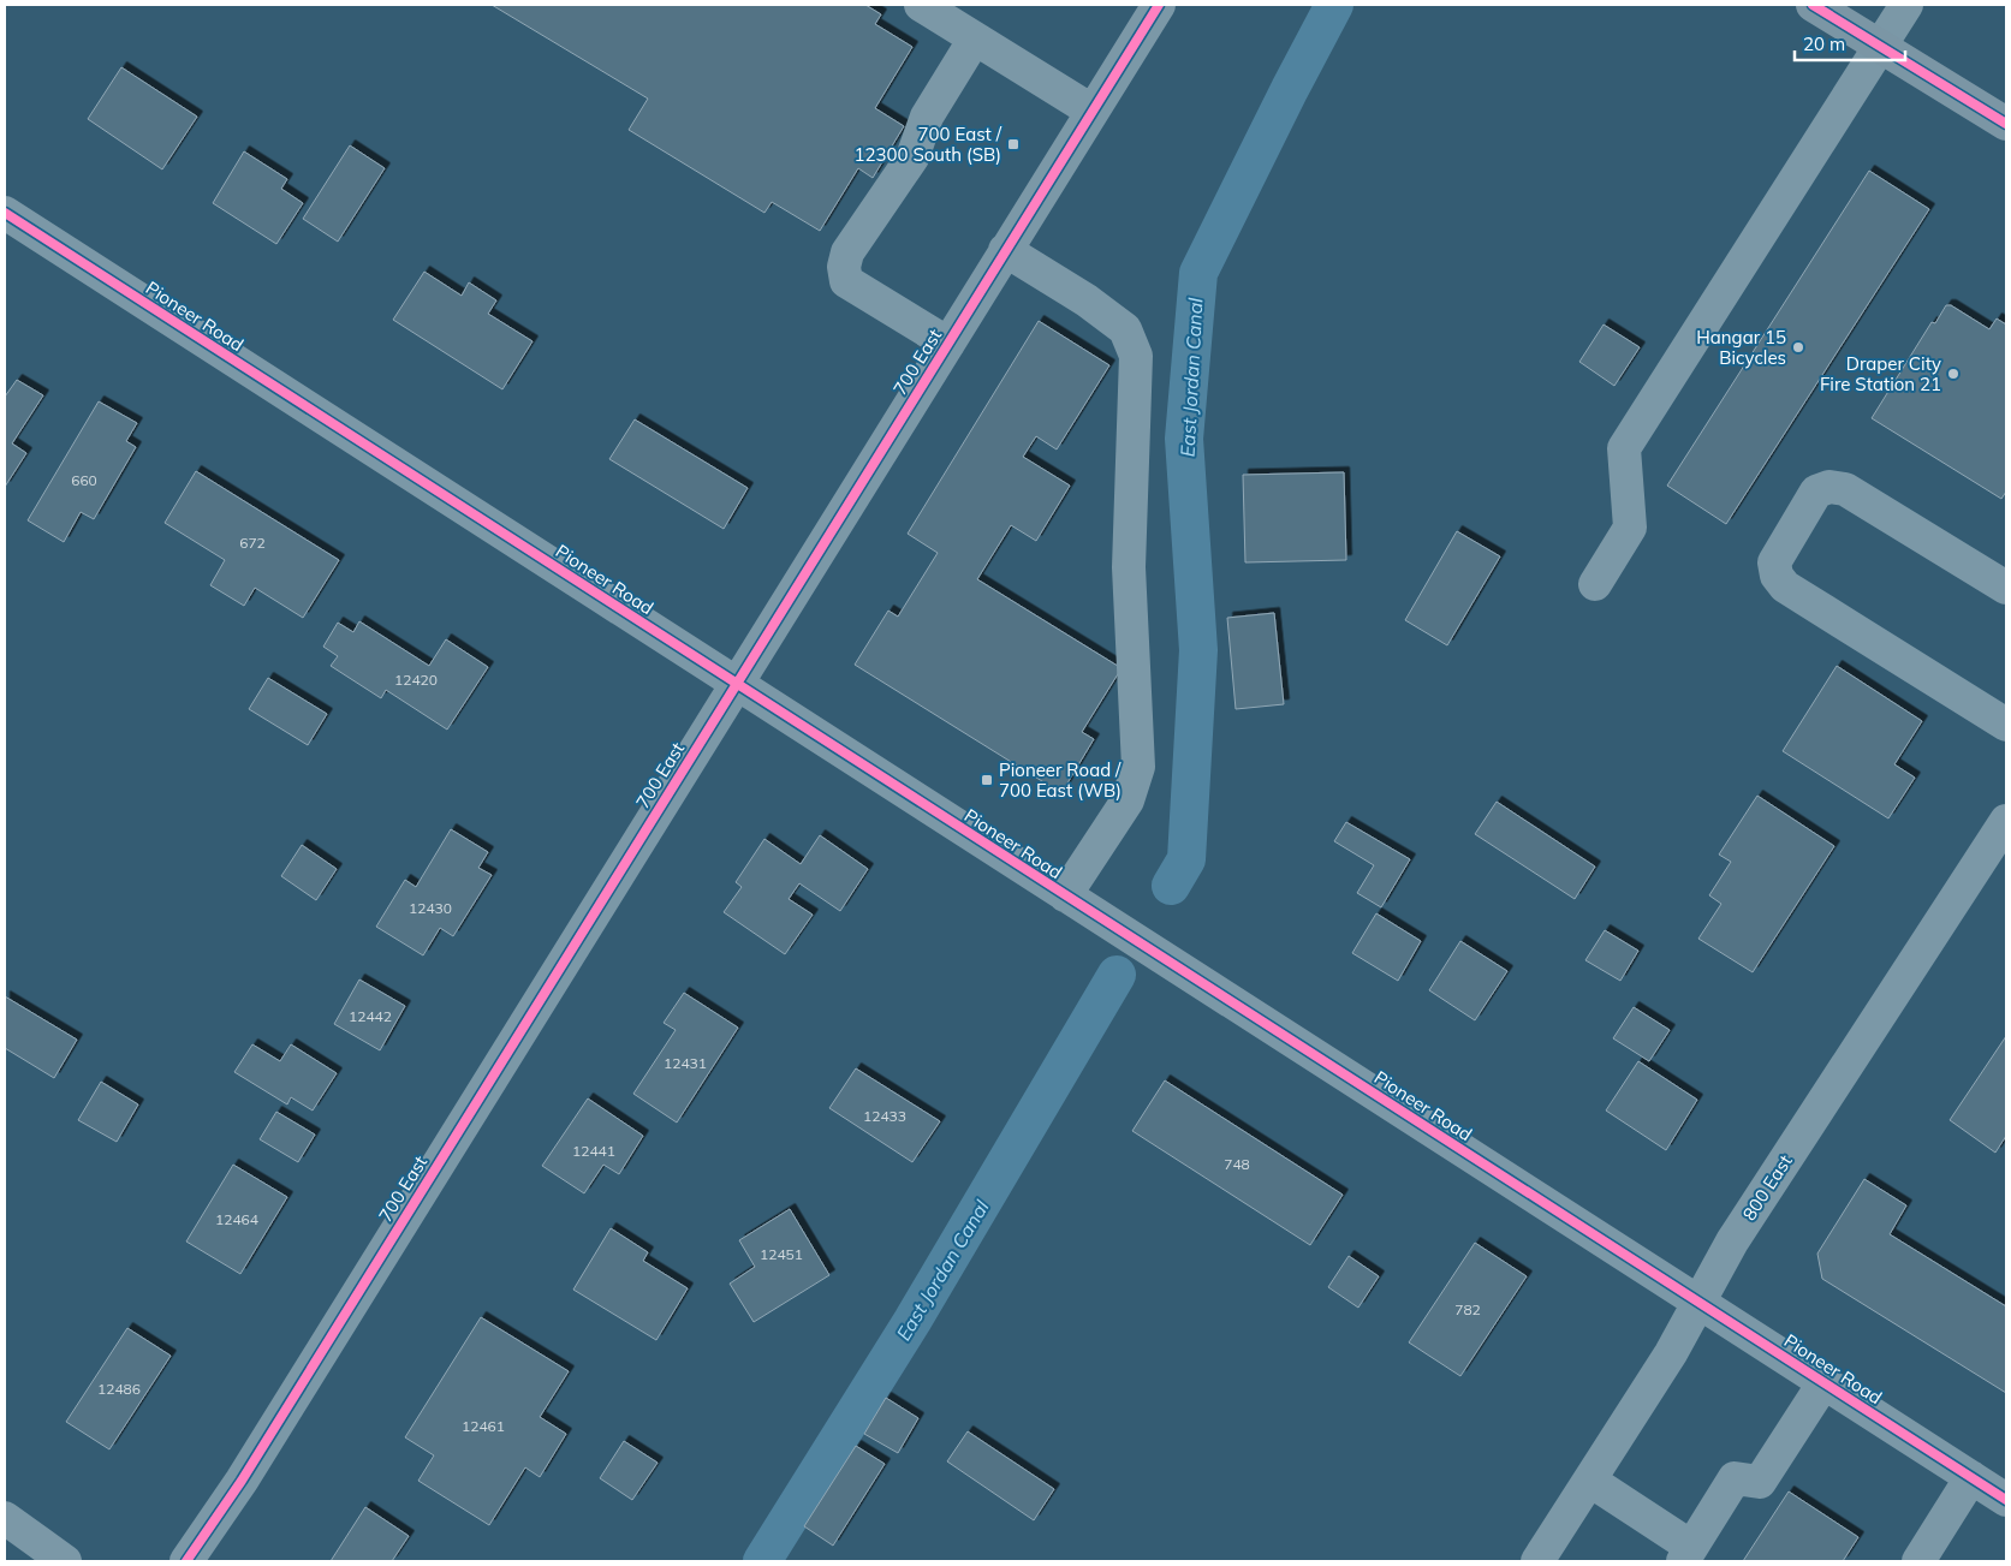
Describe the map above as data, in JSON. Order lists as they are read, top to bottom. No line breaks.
{"streets":{"street":["Pioneer Road","700 East","800 East"]},"crossings":[["Pioneer Road","700 East"],["Pioneer Road","800 East"]],"water":["East Jordan Canal"],"places":{"transit":["700 East / 12300 South (SB)","Pioneer Road / 700 East (WB)"],"other":["Hangar 15 Bicycles","Draper City Fire Station 21"]},"house_numbers":["660","672","12420","12430","12442","12431","12433","12441","748","12464","12451","782","12486","12461"],"scale_bar":"20 m"}
